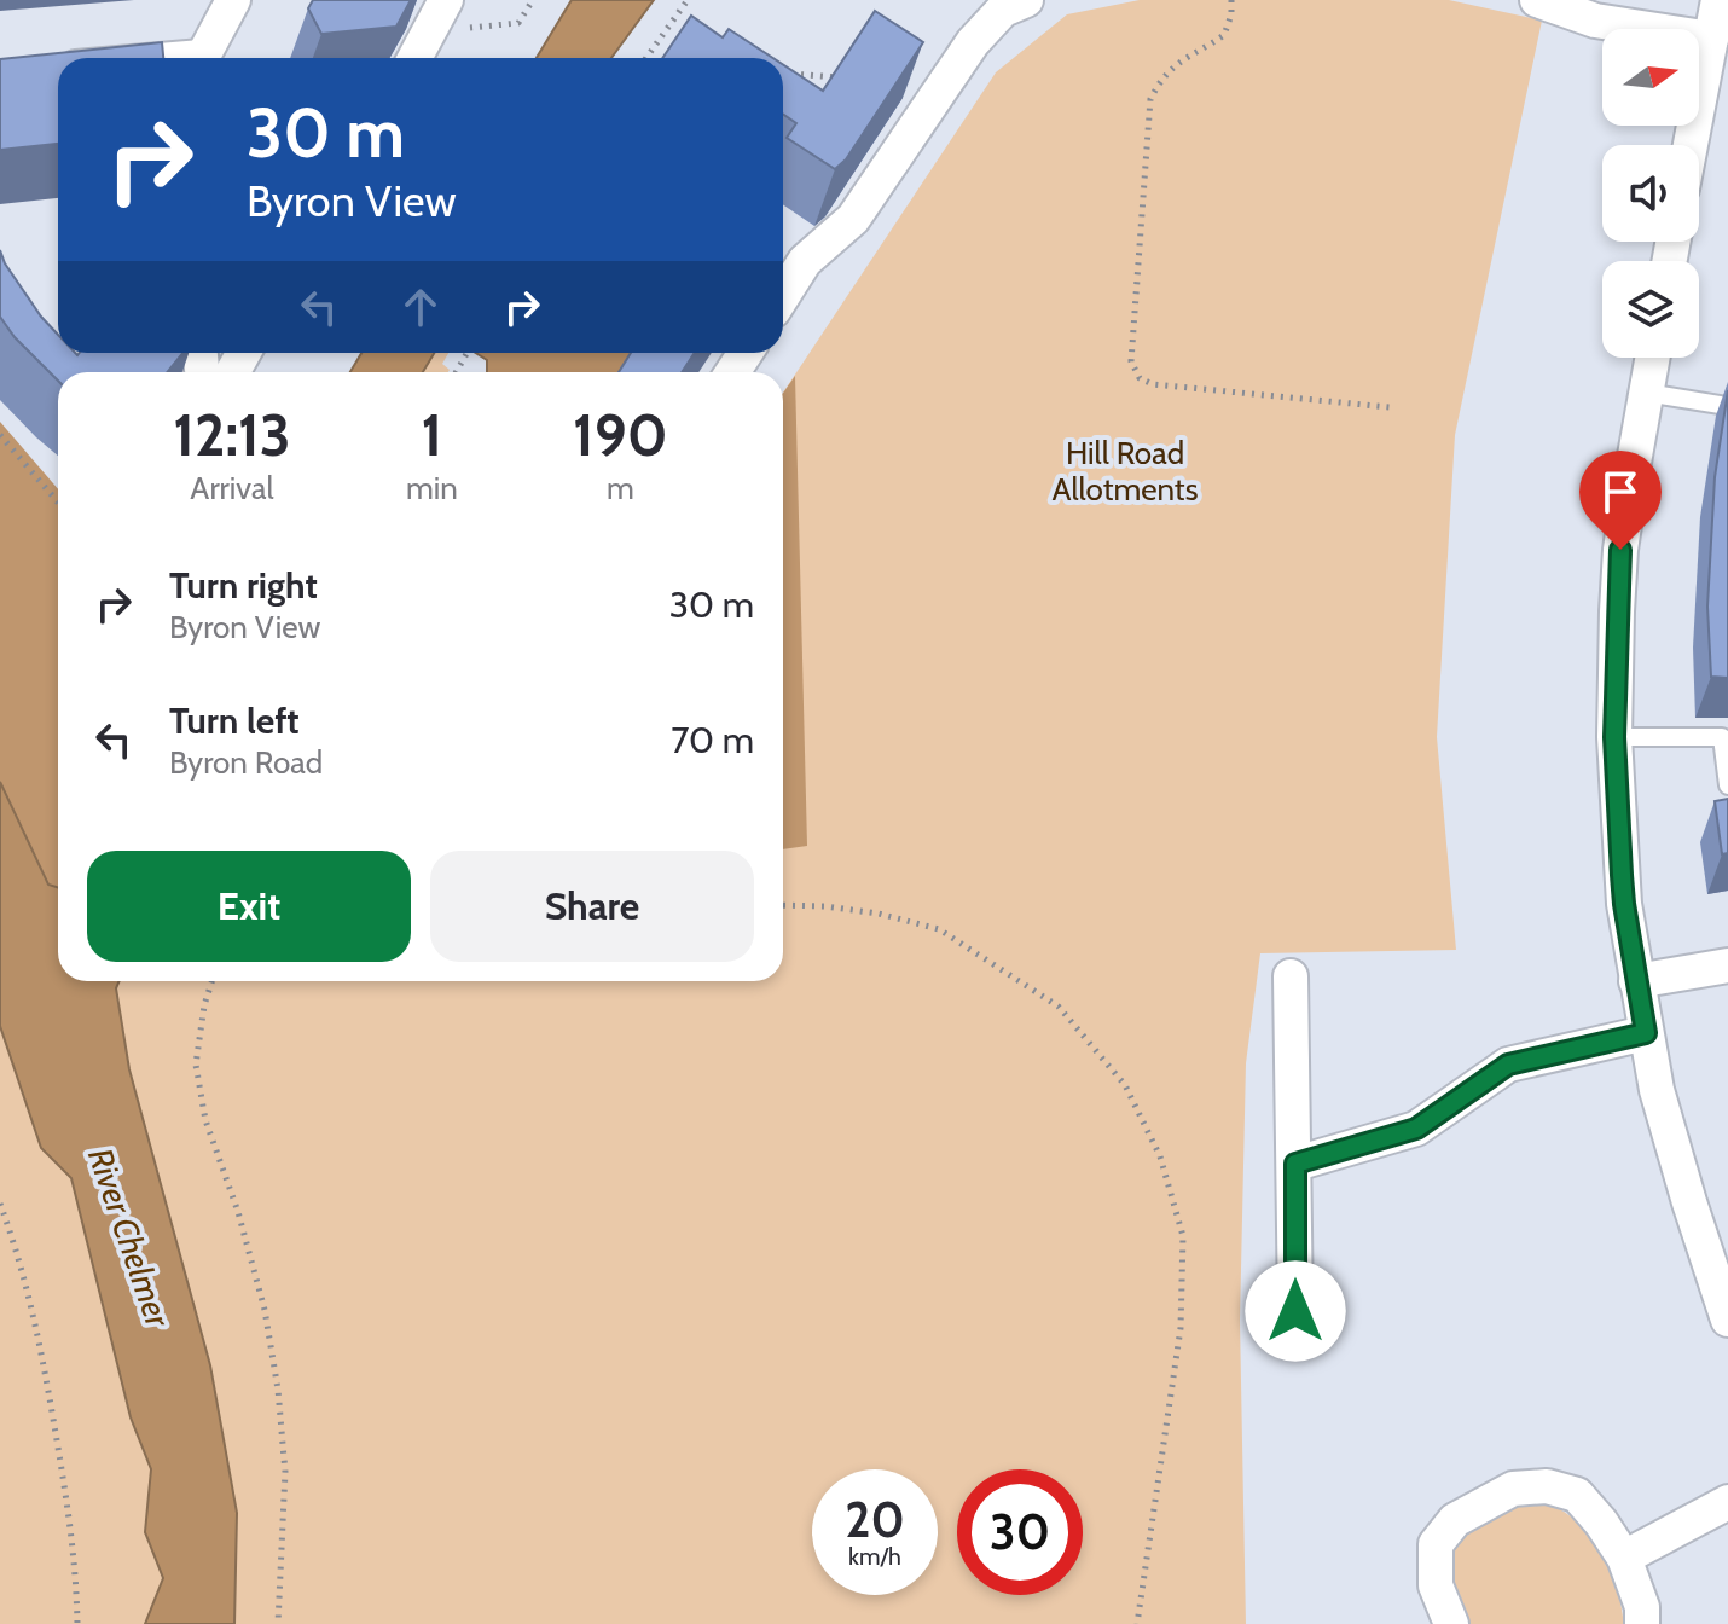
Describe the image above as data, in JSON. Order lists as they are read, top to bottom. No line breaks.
{"water":["River Chelmer"],"parks":["Hill Road Allotments"],"north":"right","page":{"turn":["30 m","Byron View"],"eta":["12:13","Arrival","1","min","190","m"],"list":[{"name":"Turn right","note":"Byron View","value":"30 m"},{"name":"Turn left","note":"Byron Road","value":"70 m"}],"buttons":["Exit","Share"],"speed":"20 km/h","limit":"30"}}
